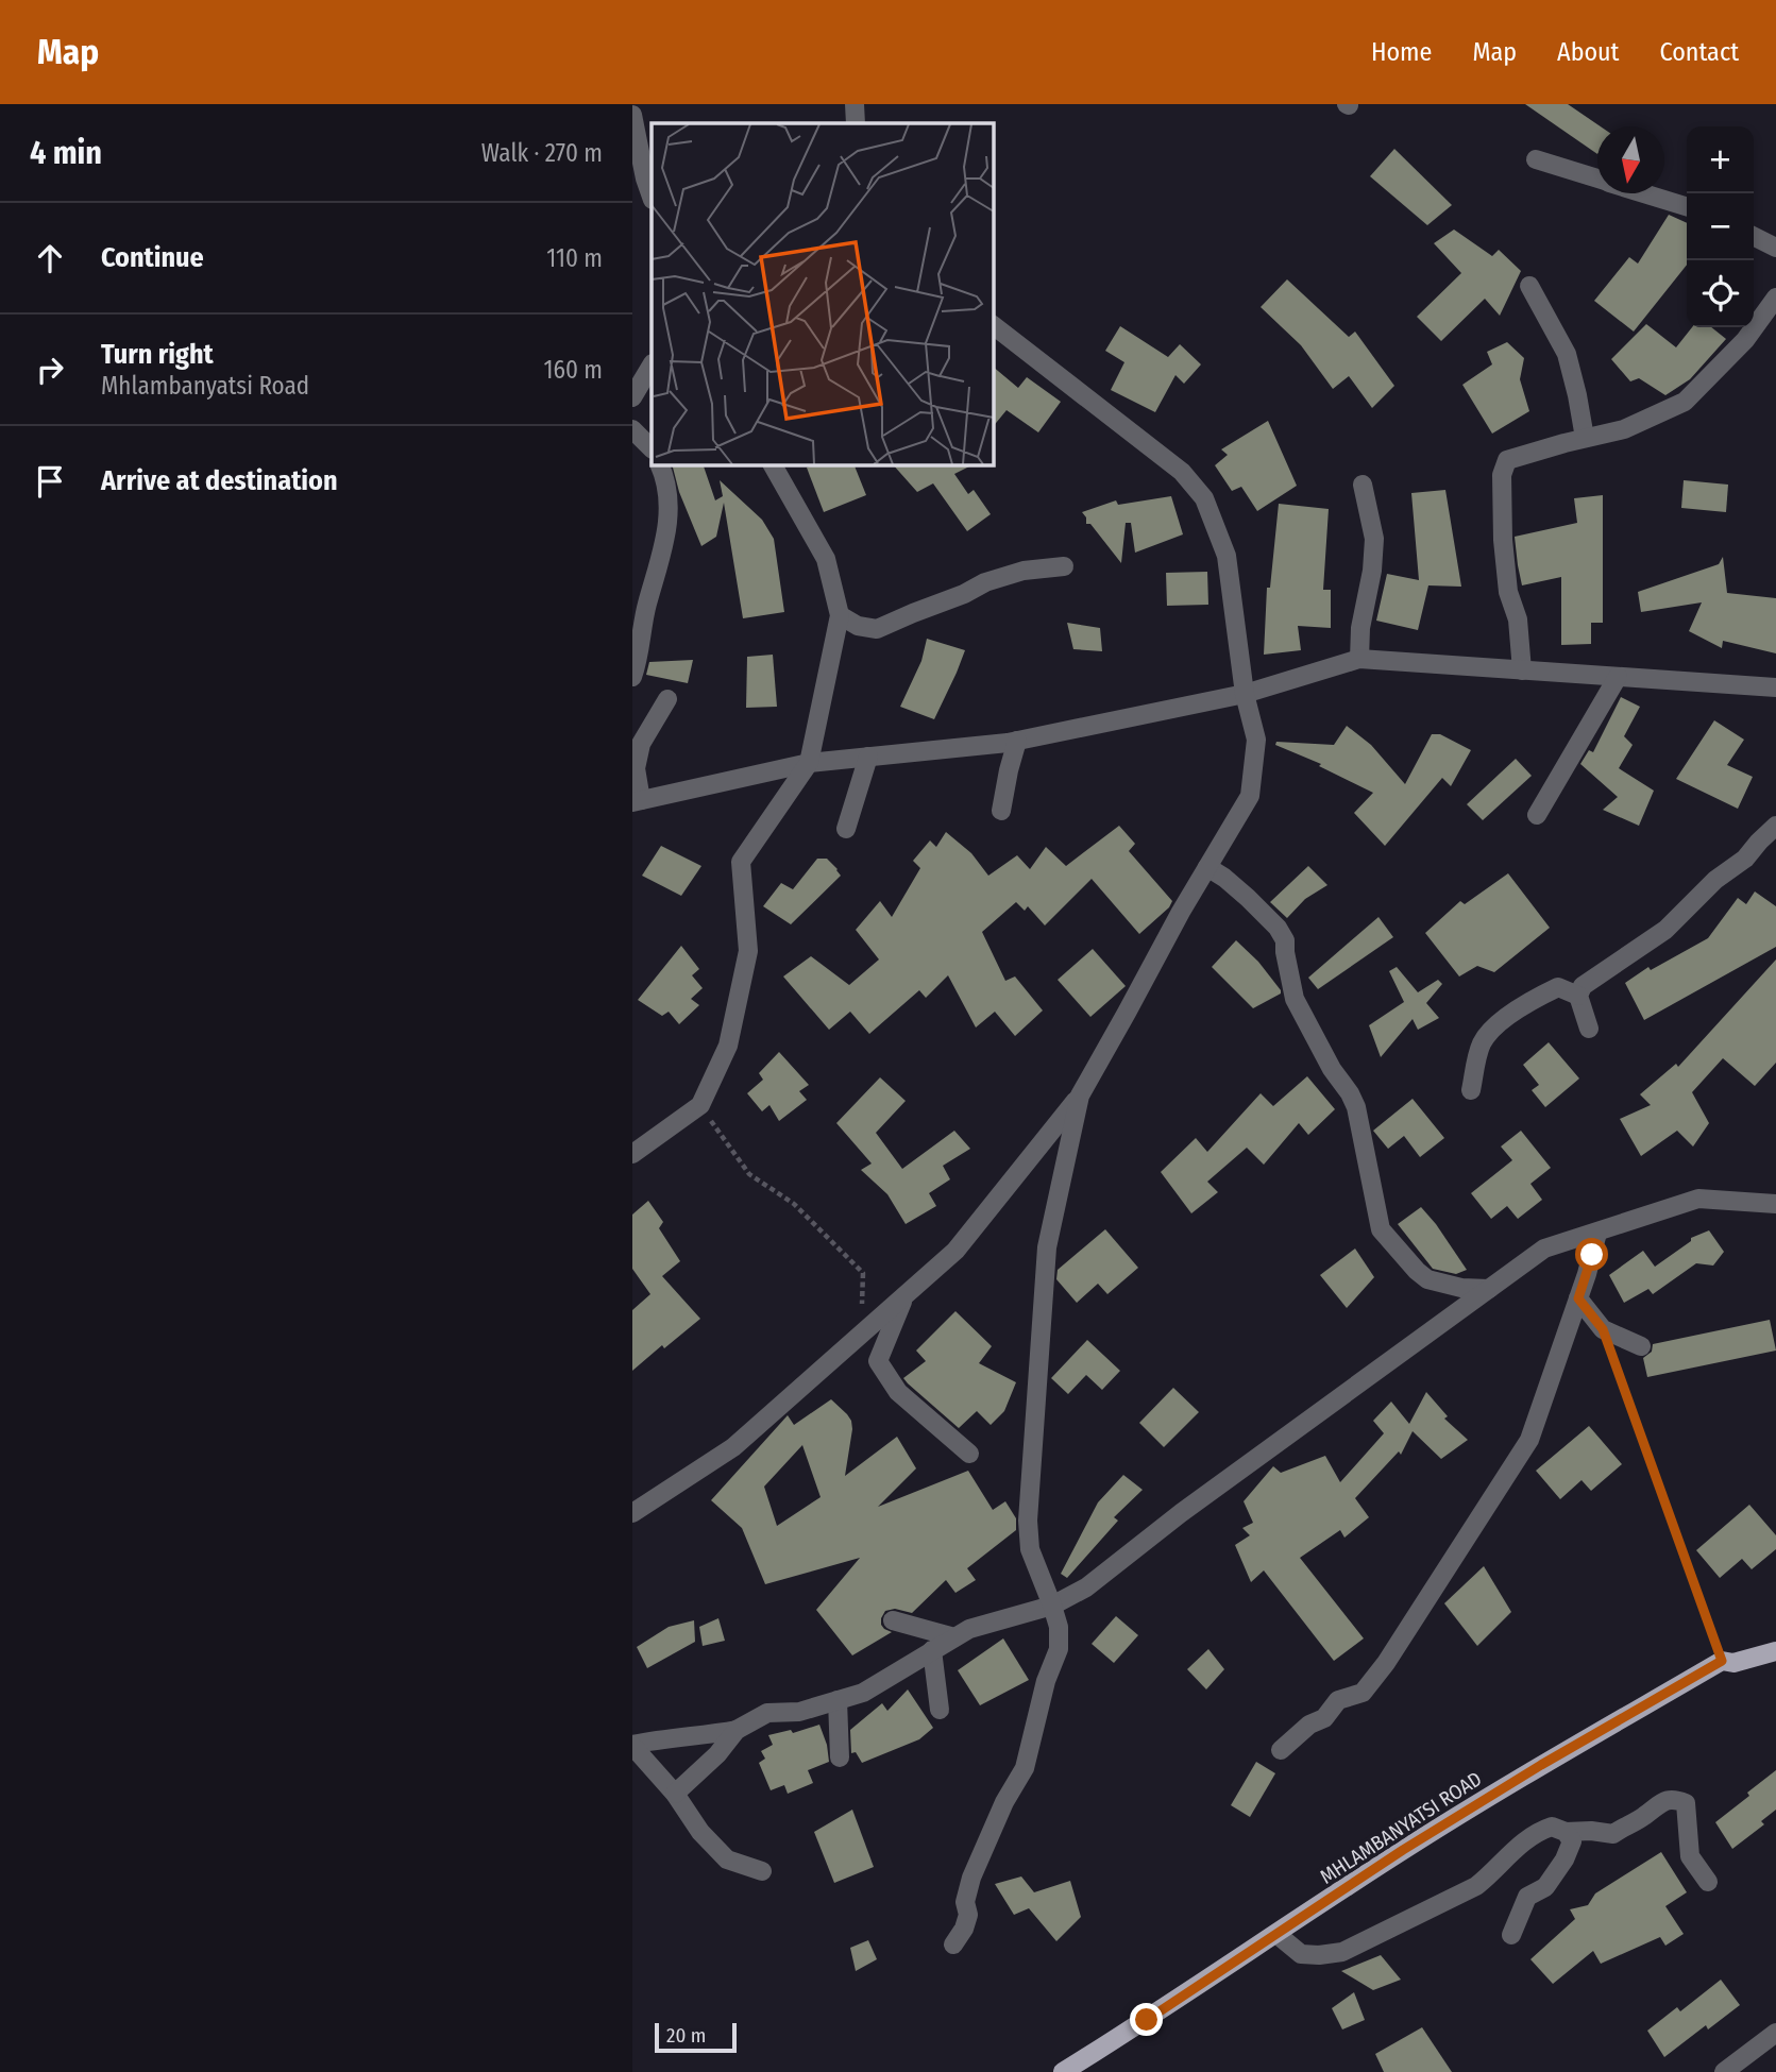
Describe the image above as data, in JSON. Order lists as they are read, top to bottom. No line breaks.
{"streets":{"main road":["MHLAMBANYATSI ROAD"]},"scale_bar":"20 m","north":"bottom","page":{"header":"Map","nav":["Home","Map","About","Contact"],"heading":["4 min","Walk · 270 m"],"map_buttons":["+","−"],"list":[["Continue","110 m"],["Turn right","Mhlambanyatsi Road","160 m"],"Arrive at destination"],"scale":"20 m"}}
